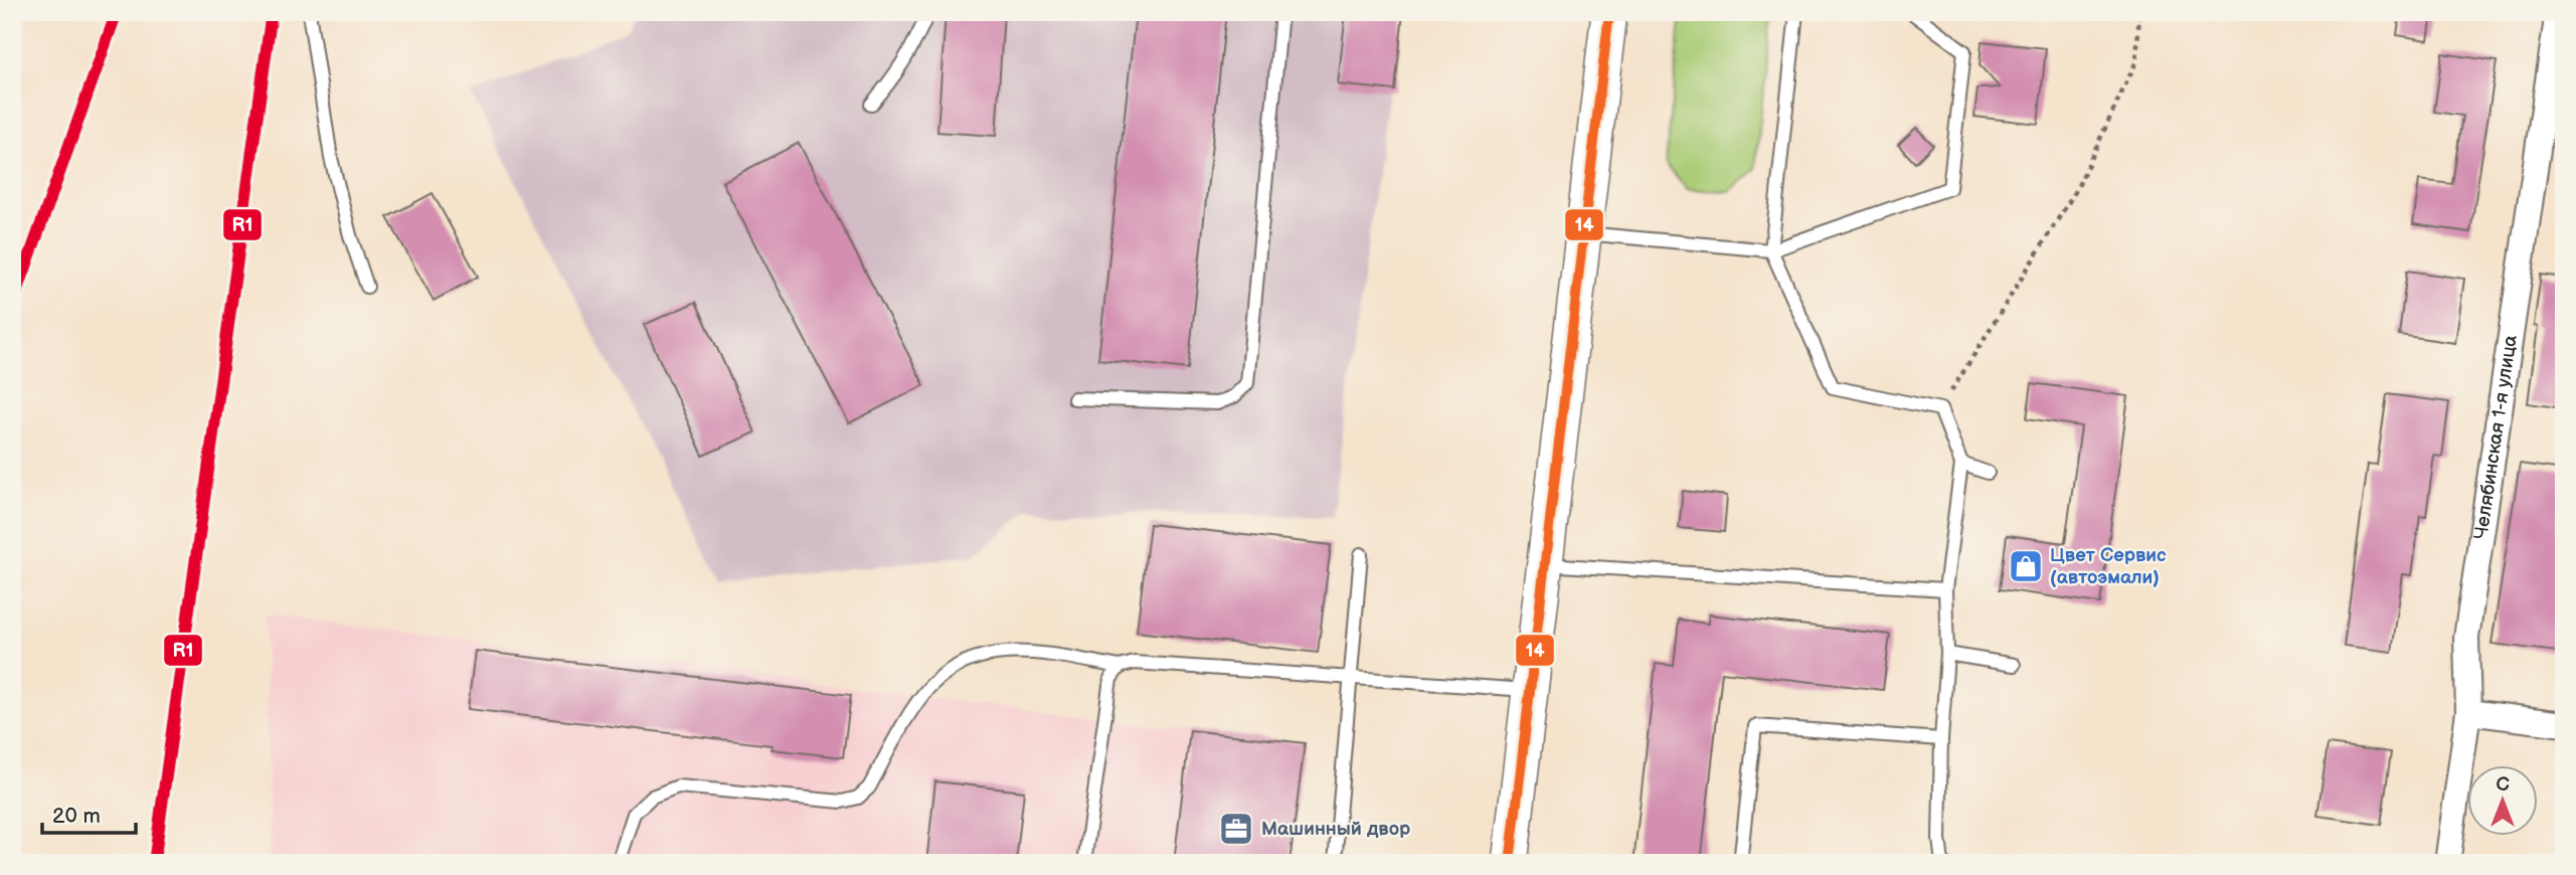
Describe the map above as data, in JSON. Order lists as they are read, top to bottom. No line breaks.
{"streets":{"street":["Челябинская 1-я улица"]},"places":{"shop":["Цвет Сервис (автоэмали)"],"office":["Машинный двор"]},"lines":["transit line R1","transit line 14"],"scale_bar":"20 m","north":"top"}
